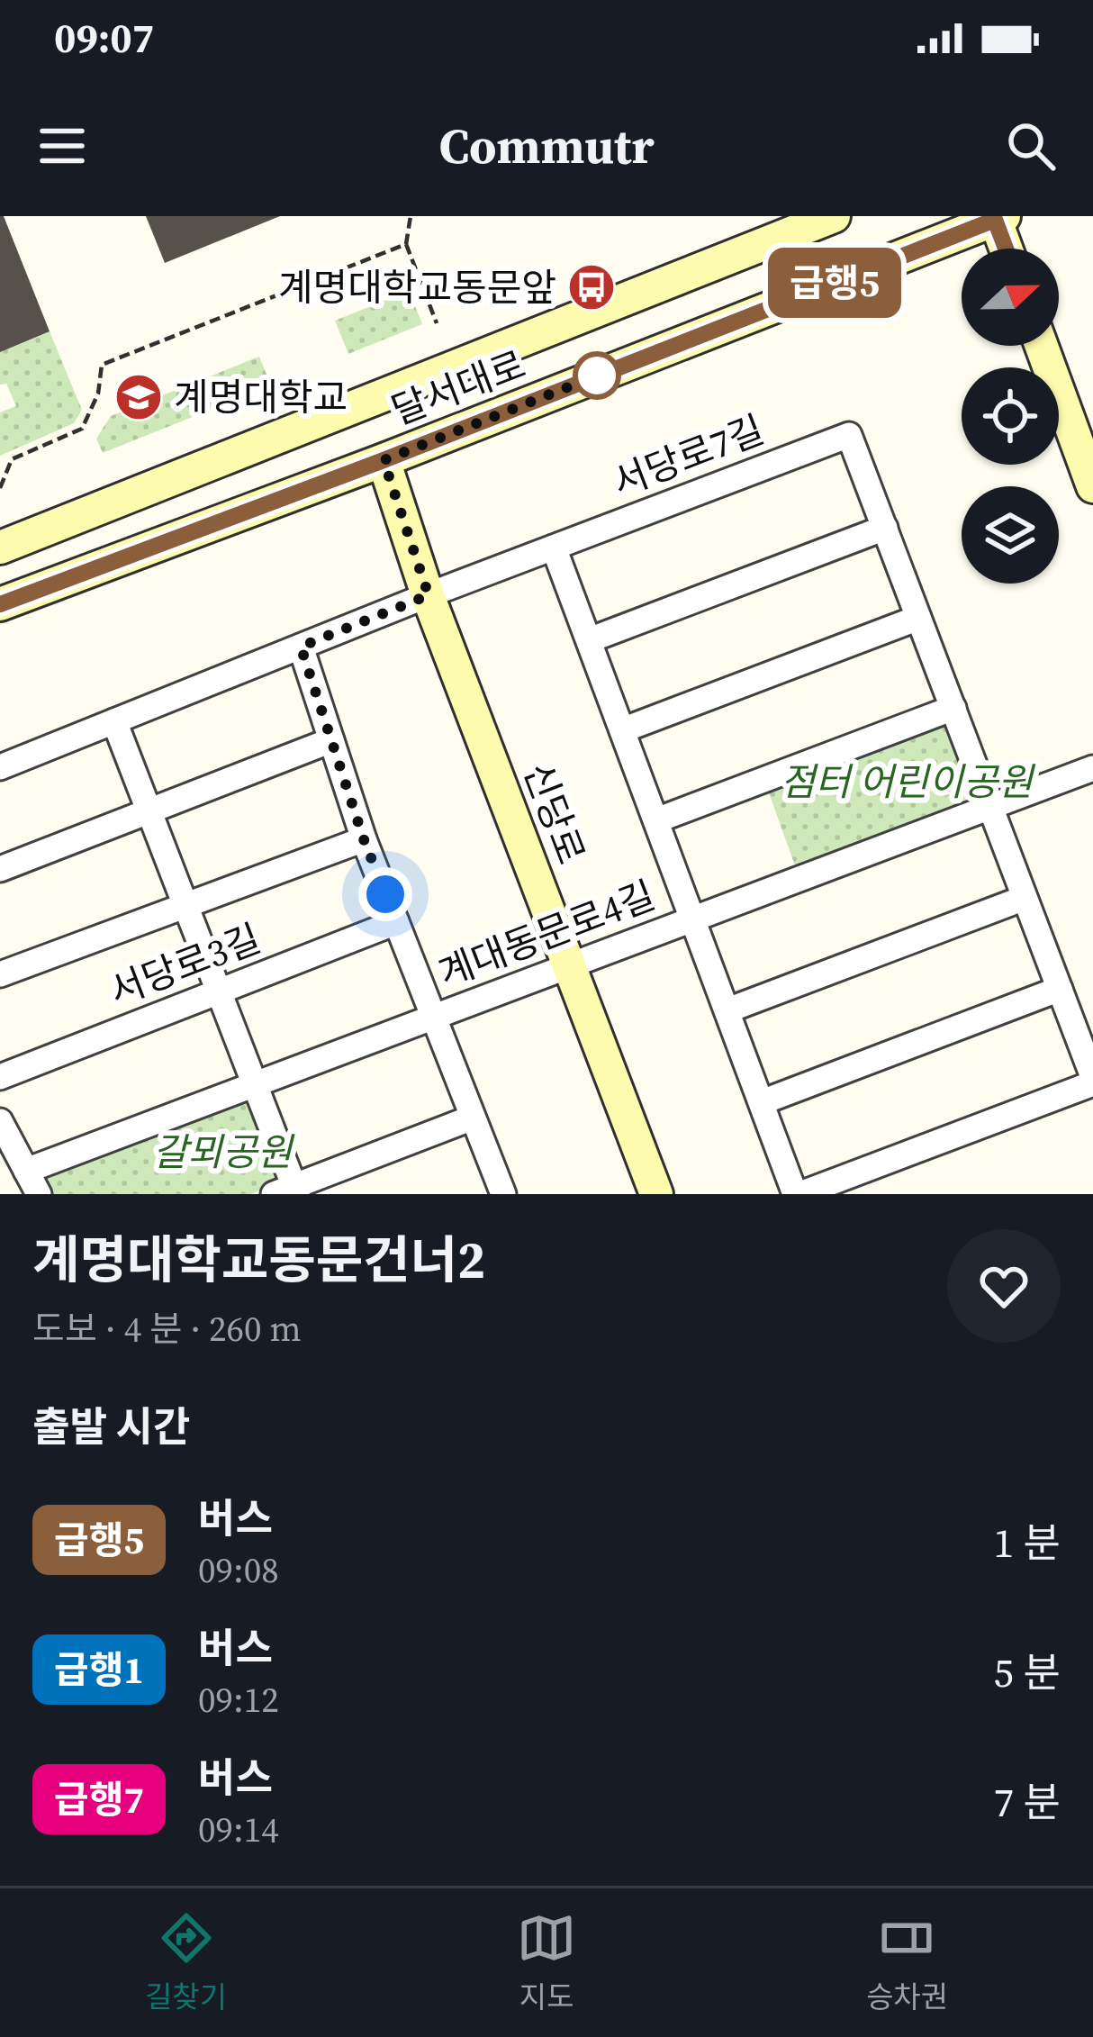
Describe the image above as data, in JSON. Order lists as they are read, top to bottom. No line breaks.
{"streets":{"main road":["달서대로","신당로"],"street":["서당로7길","계대동문로4길","서당로3길"]},"crossings":[["달서대로","신당로"],["서당로7길","계대동문로4길"],["신당로","계대동문로4길"]],"parks":["점터 어린이공원","갈뫼공원"],"places":{"bus stop":["계명대학교동문앞"],"school or university":["계명대학교"]},"lines":["bus line 급행5"],"north":"right","page":{"status":"09:07","header":"Commutr","on_map":"급행5","heading":[["계명대학교동문건너2","도보 · 4 분 · 260 m"],"출발 시간"],"list":[{"mark":"급행5","name":"버스","note":"09:08","value":"1 분"},{"mark":"급행1","name":"버스","note":"09:12","value":"5 분"},{"mark":"급행7","name":"버스","note":"09:14","value":"7 분"}],"tabs":["길찾기","지도","승차권"]}}
